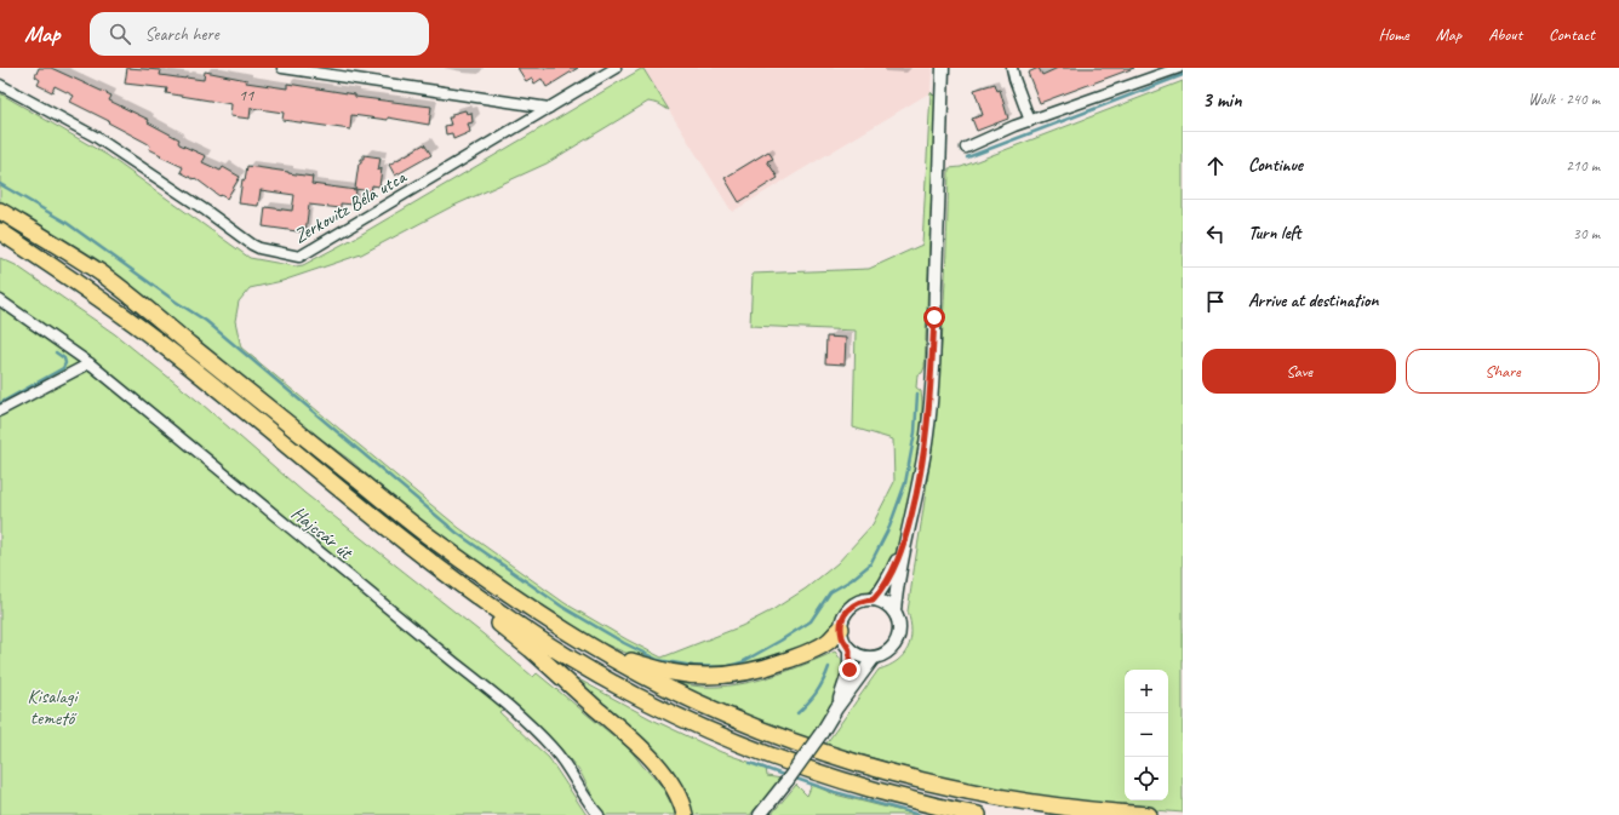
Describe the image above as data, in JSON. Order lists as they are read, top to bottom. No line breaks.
{"streets":{"street":["Zerkovitz Béla utca","Hajcsár út"]},"parks":["Kisalagi temető"],"house_numbers":["11"],"page":{"header":"Map","search":"Search here","nav":["Home","Map","About","Contact"],"heading":["3 min","Walk · 240 m"],"list":[["Continue","210 m"],["Turn left","30 m"],"Arrive at destination"],"buttons":["Save","Share"],"map_buttons":["+","−"]}}
